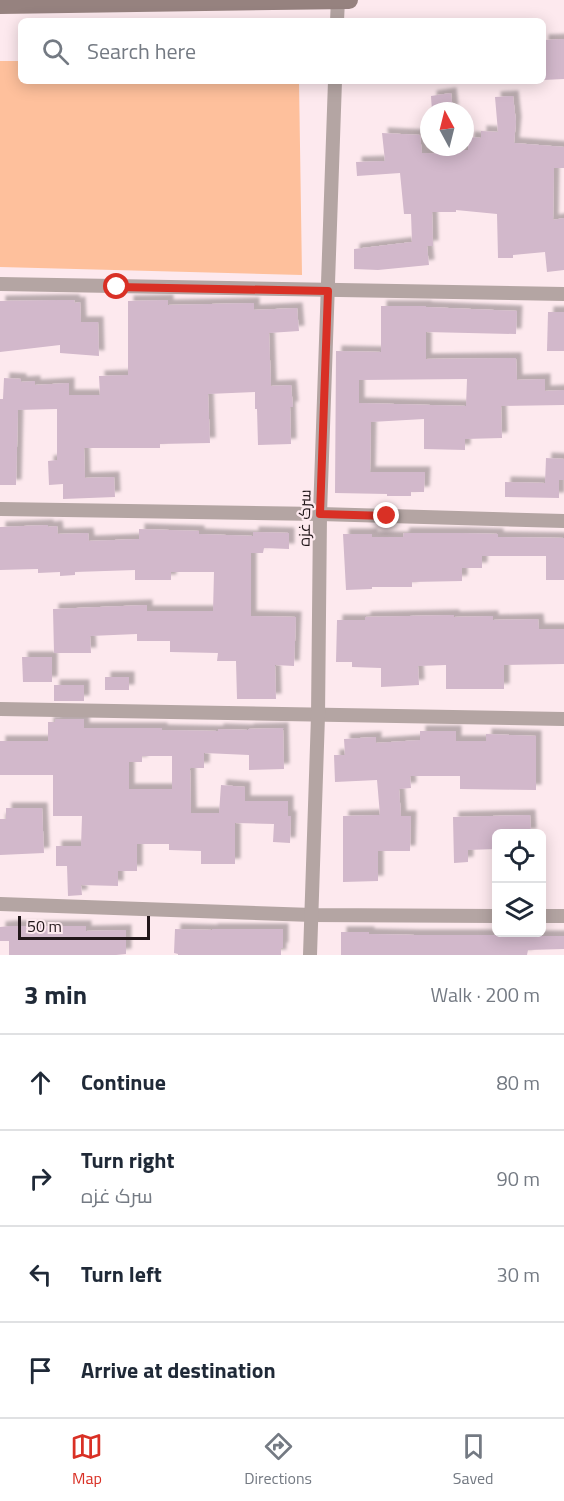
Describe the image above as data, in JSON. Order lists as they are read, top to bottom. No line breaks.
{"streets":{"street":["سرک غزه"]},"scale_bar":"50 m","north":"top","page":{"search":"Search here","scale":"50 m","heading":["3 min","Walk · 200 m"],"list":[["Continue","80 m"],["Turn right","سرک غزه","90 m"],["Turn left","30 m"],"Arrive at destination"],"nav":["Map","Directions","Saved"]}}
